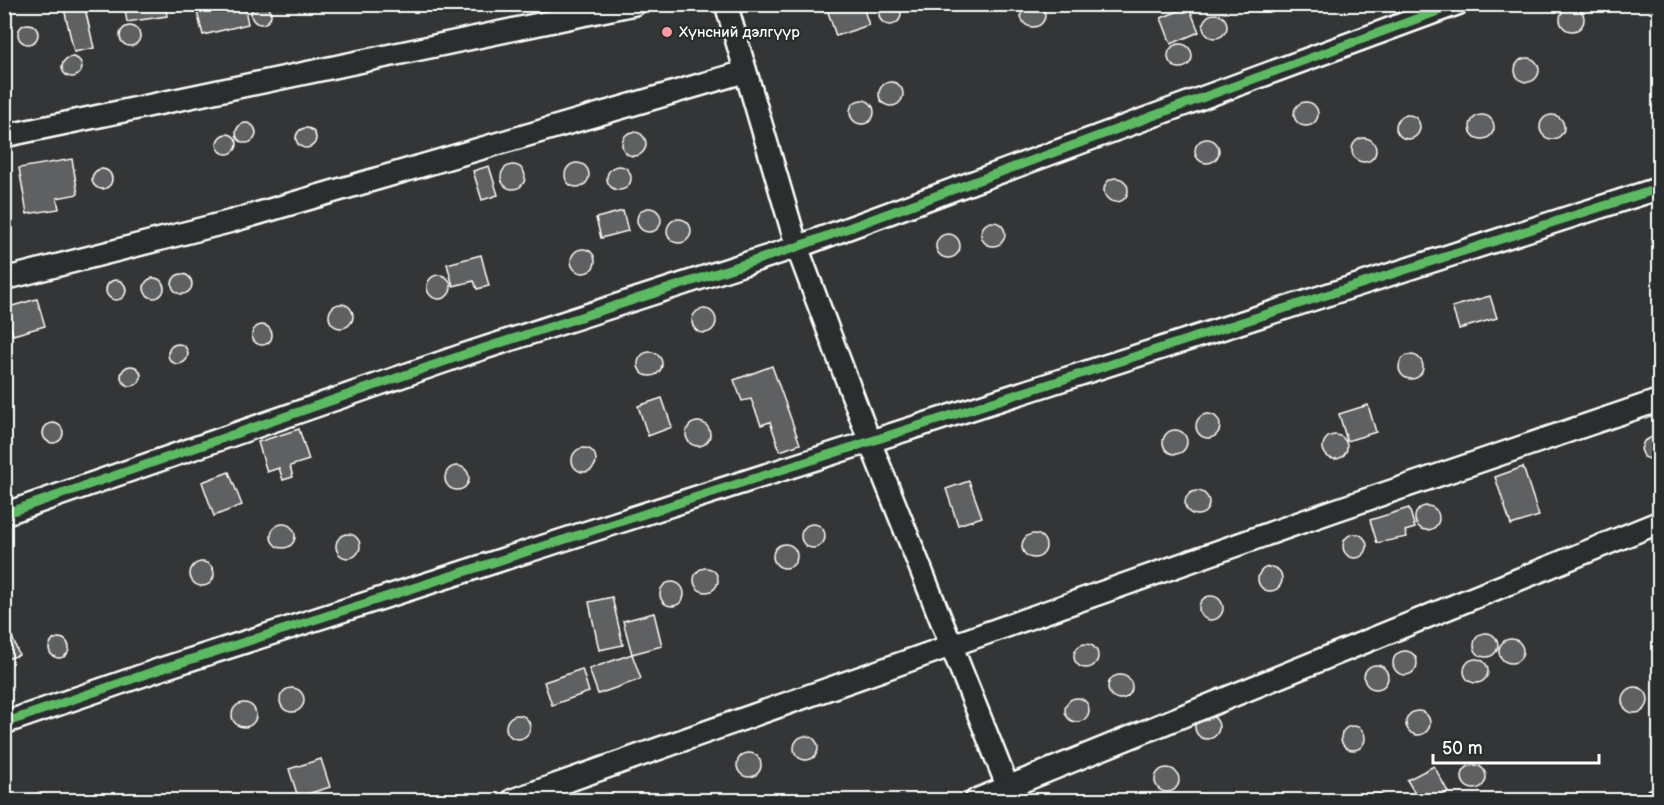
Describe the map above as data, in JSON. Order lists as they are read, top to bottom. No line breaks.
{"places":["Хүнсний дэлгүүр"],"scale_bar":"50 m"}
